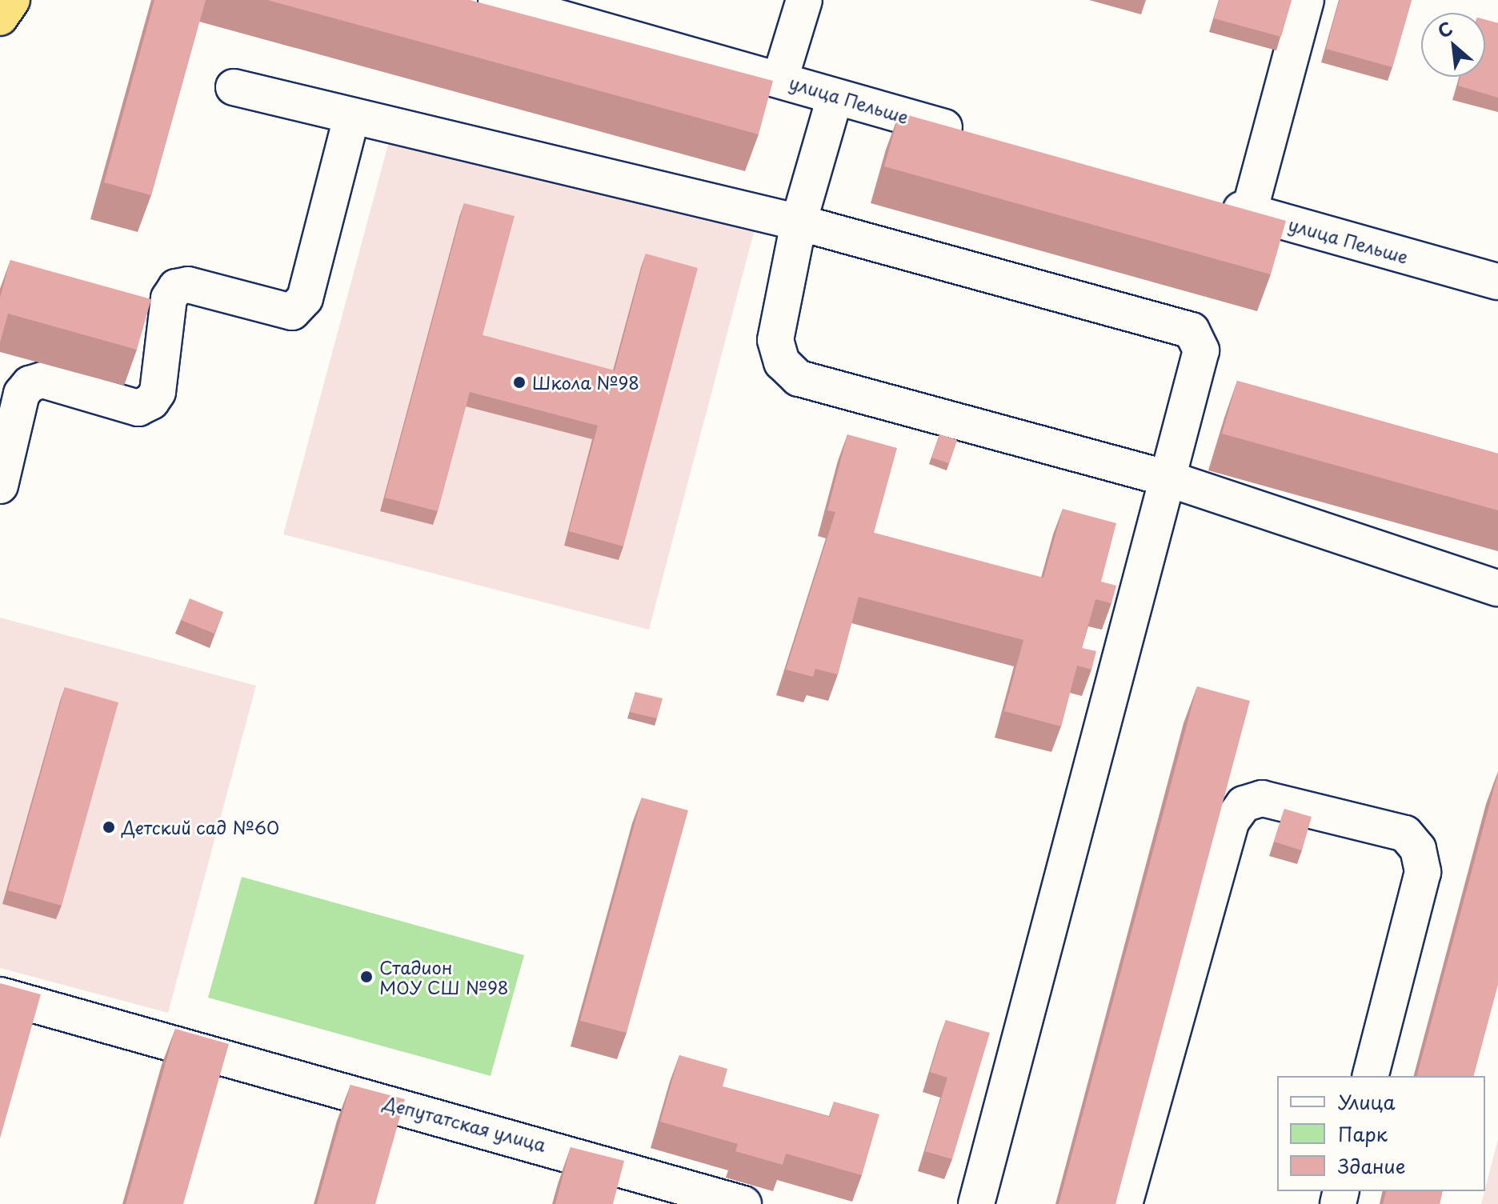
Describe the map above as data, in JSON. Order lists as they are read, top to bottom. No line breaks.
{"streets":{"street":["улица Пельше","Депутатская улица"]},"places":["Школа №98","Детский сад №60","Стадион МОУ СШ №98"],"legend":["Улица","Парк","Здание"],"north":"top left"}
